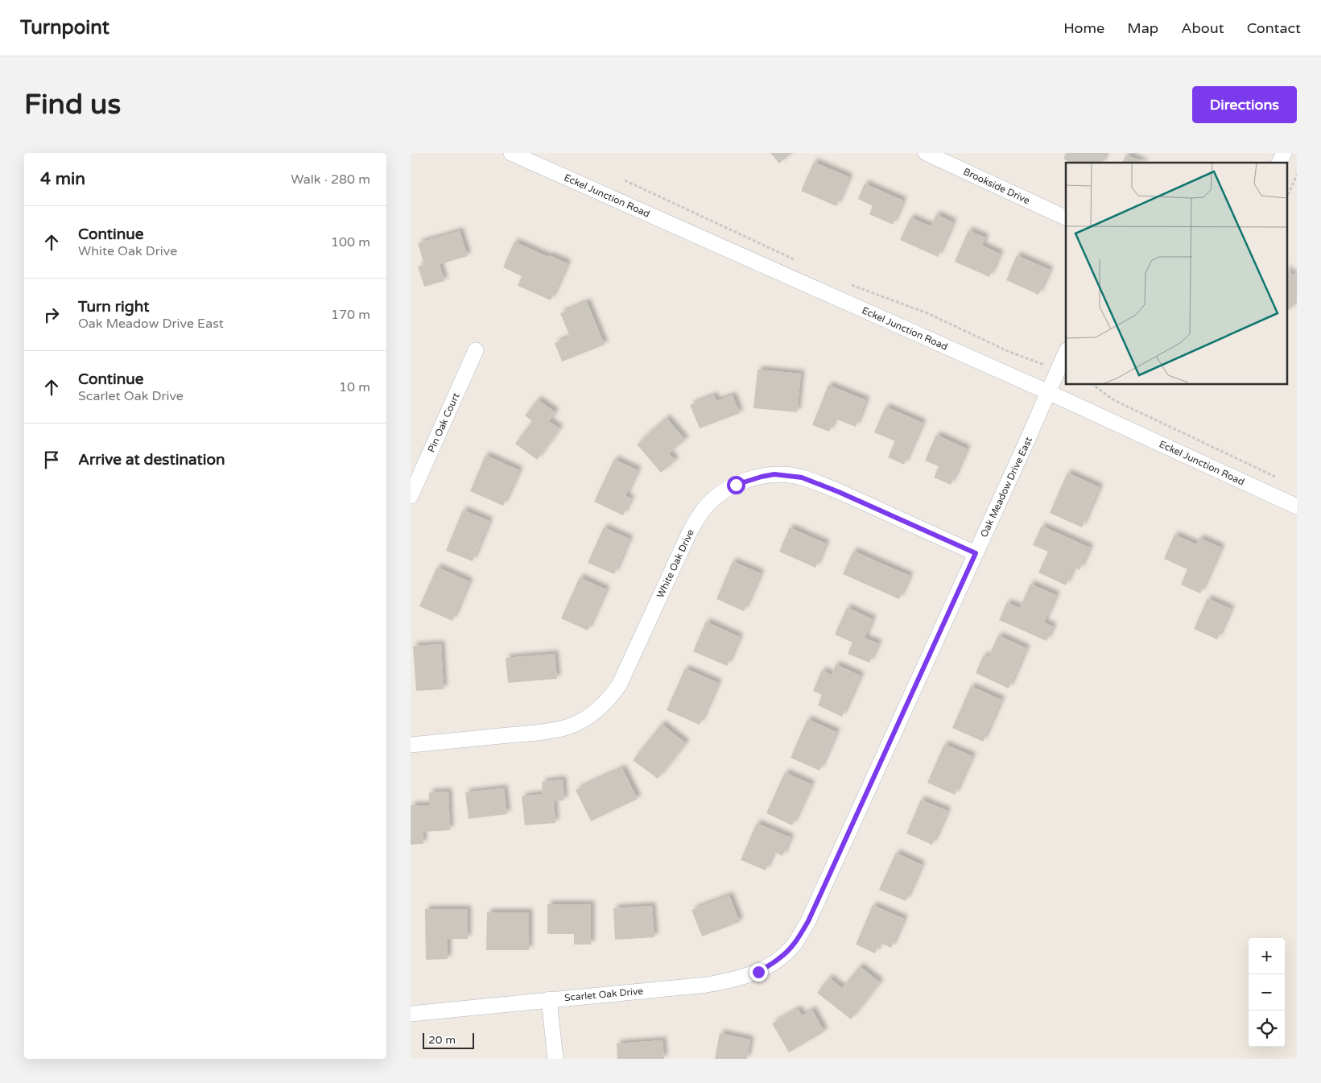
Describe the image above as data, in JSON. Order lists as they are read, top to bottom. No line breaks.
{"streets":{"street":["Brookside Drive","Eckel Junction Road","Pin Oak Court","Oak Meadow Drive East","White Oak Drive","Scarlet Oak Drive"]},"crossings":[["Eckel Junction Road","Oak Meadow Drive East"],["Oak Meadow Drive East","White Oak Drive"],["Oak Meadow Drive East","Scarlet Oak Drive"]],"scale_bar":"20 m","page":{"header":"Turnpoint","nav":["Home","Map","About","Contact"],"buttons":"Directions","title":"Find us","heading":["4 min","Walk · 280 m"],"list":[["Continue","White Oak Drive","100 m"],["Turn right","Oak Meadow Drive East","170 m"],["Continue","Scarlet Oak Drive","10 m"],"Arrive at destination"],"map_buttons":["+","−"],"scale":"20 m"}}
